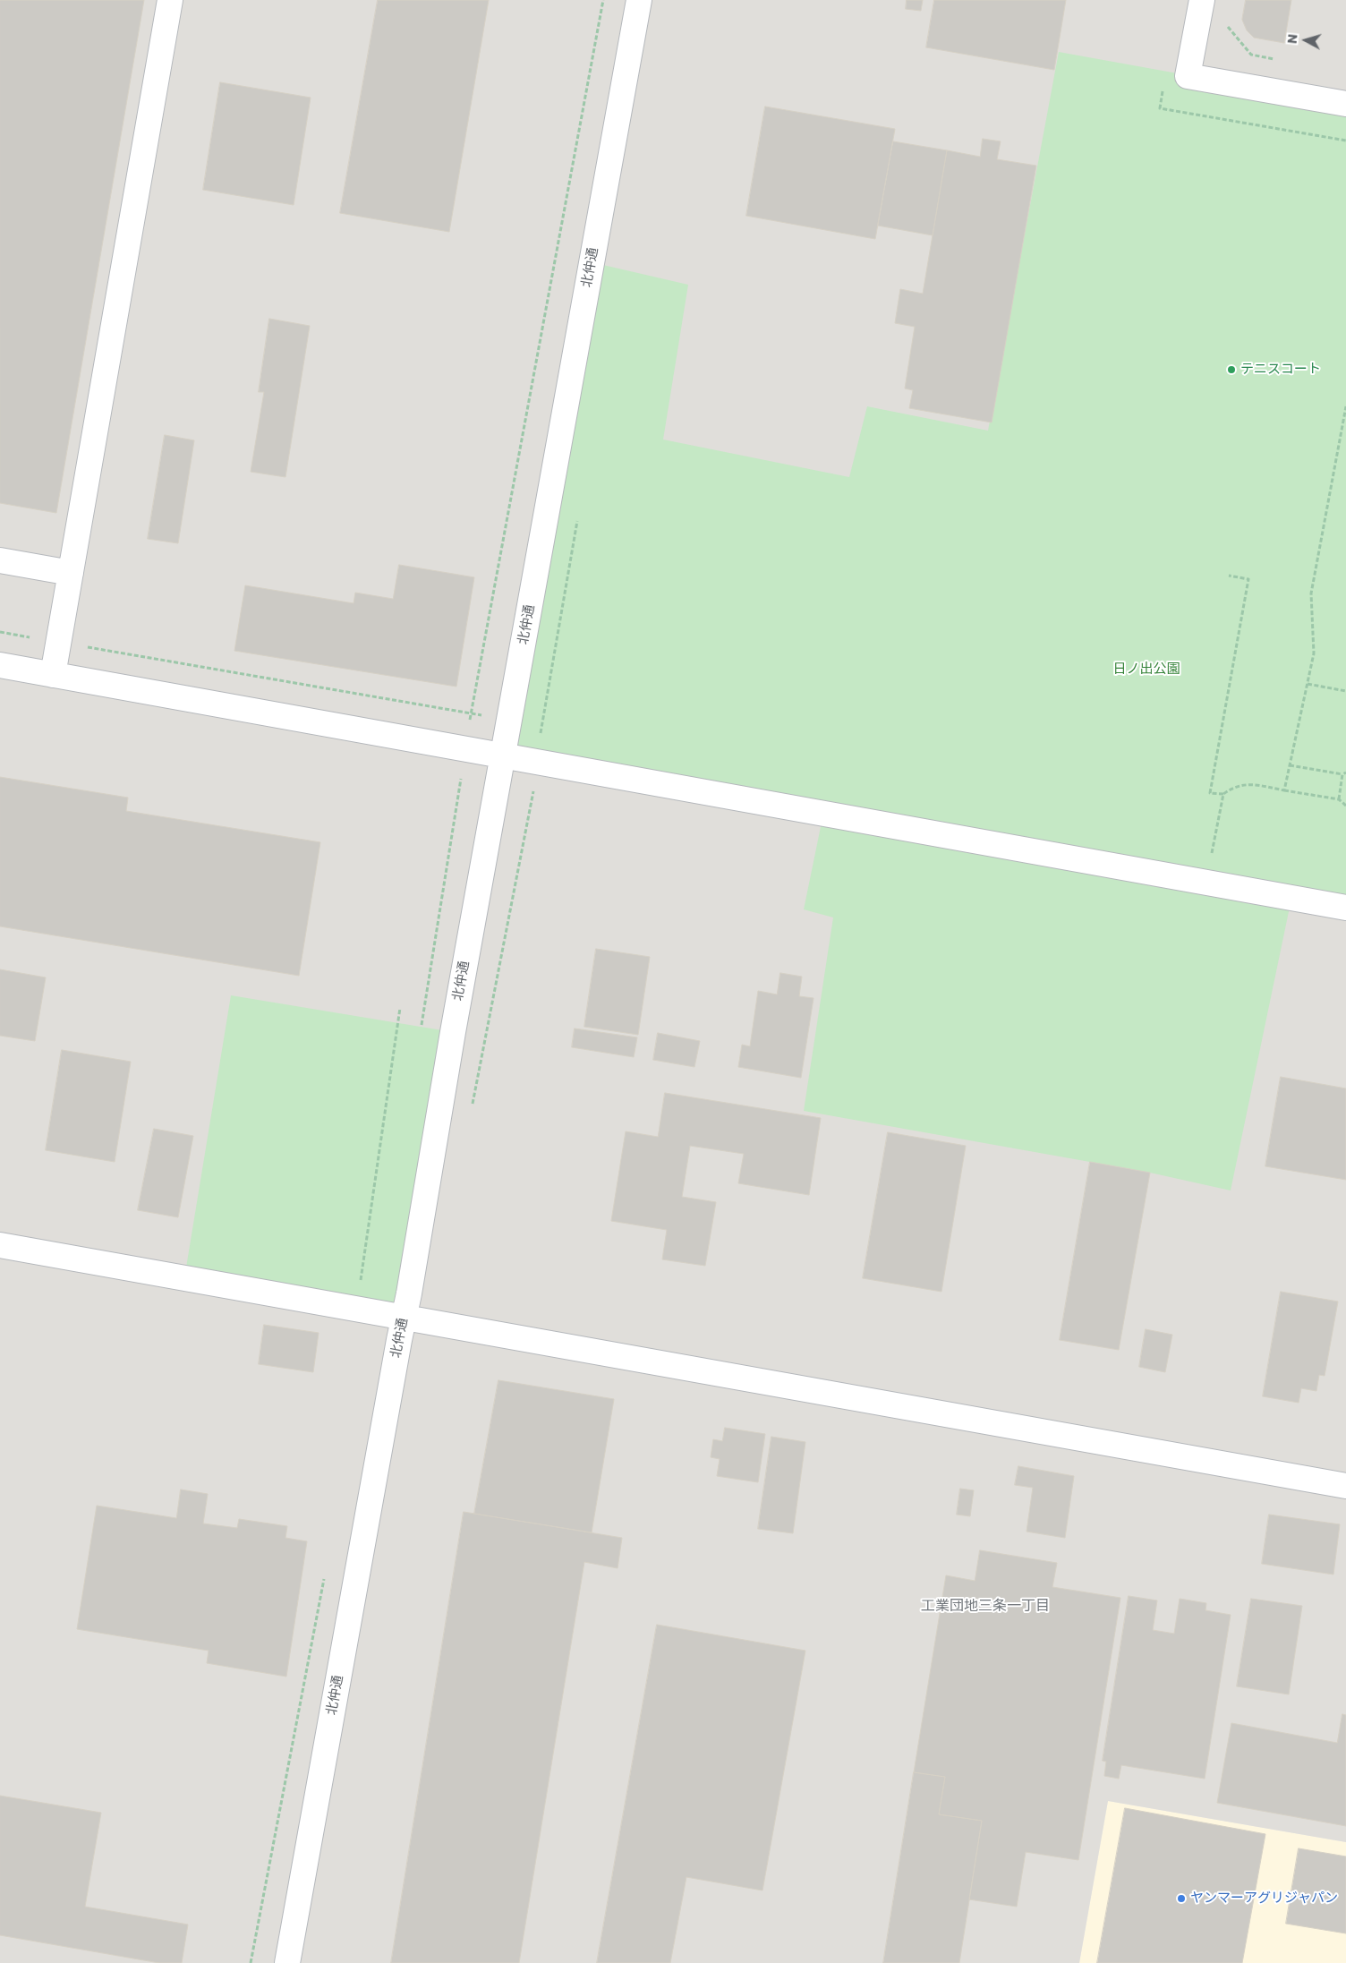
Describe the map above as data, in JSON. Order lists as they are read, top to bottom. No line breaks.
{"streets":{"street":["北仲通"]},"districts":["工業団地三条一丁目"],"parks":["日ノ出公園"],"places":["テニスコート","ヤンマーアグリジャパン"],"north":"left"}
